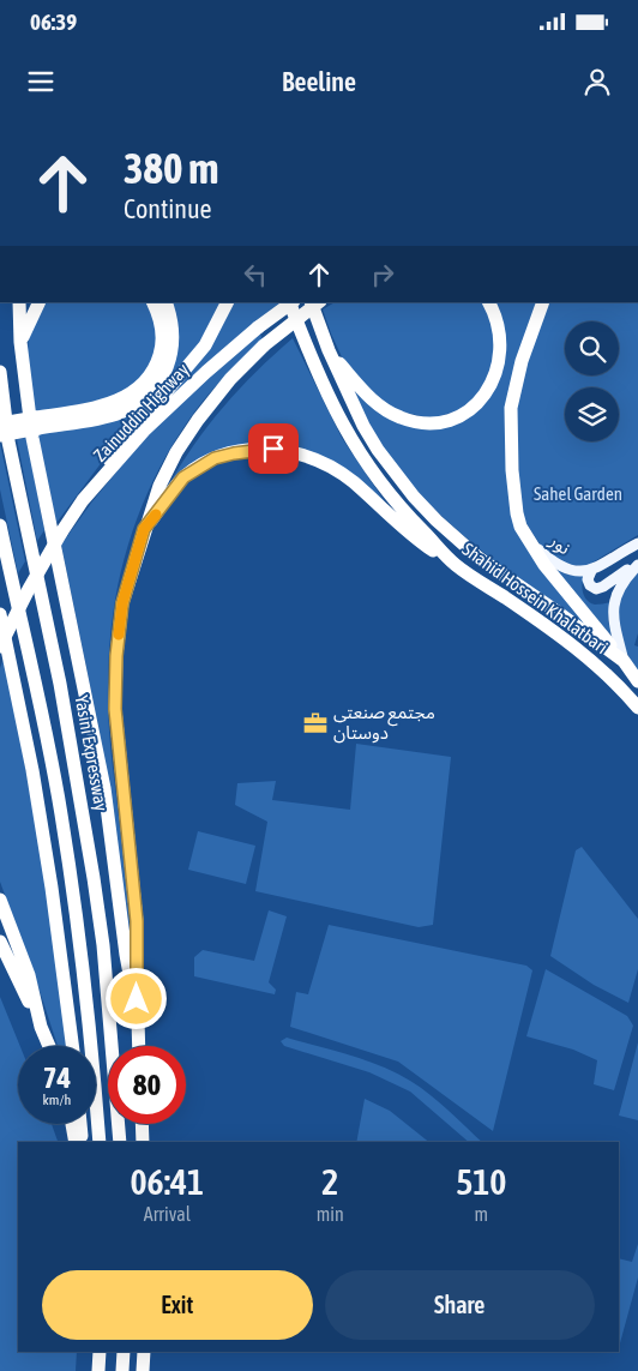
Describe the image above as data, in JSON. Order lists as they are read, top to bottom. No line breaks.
{"streets":{"highway":["Zainuddin Highway","Shahid Hossein Khalatbari","Yasini Expressway"],"main road":["نور"]},"parks":["Sahel Garden"],"places":{"office":["مجتمع صنعتی دوستان"]},"page":{"status":"06:39","header":"Beeline","turn":["380 m","Continue"],"speed":"74 km/h","limit":"80","eta":["06:41","Arrival","2","min","510","m"],"buttons":["Exit","Share"]}}
